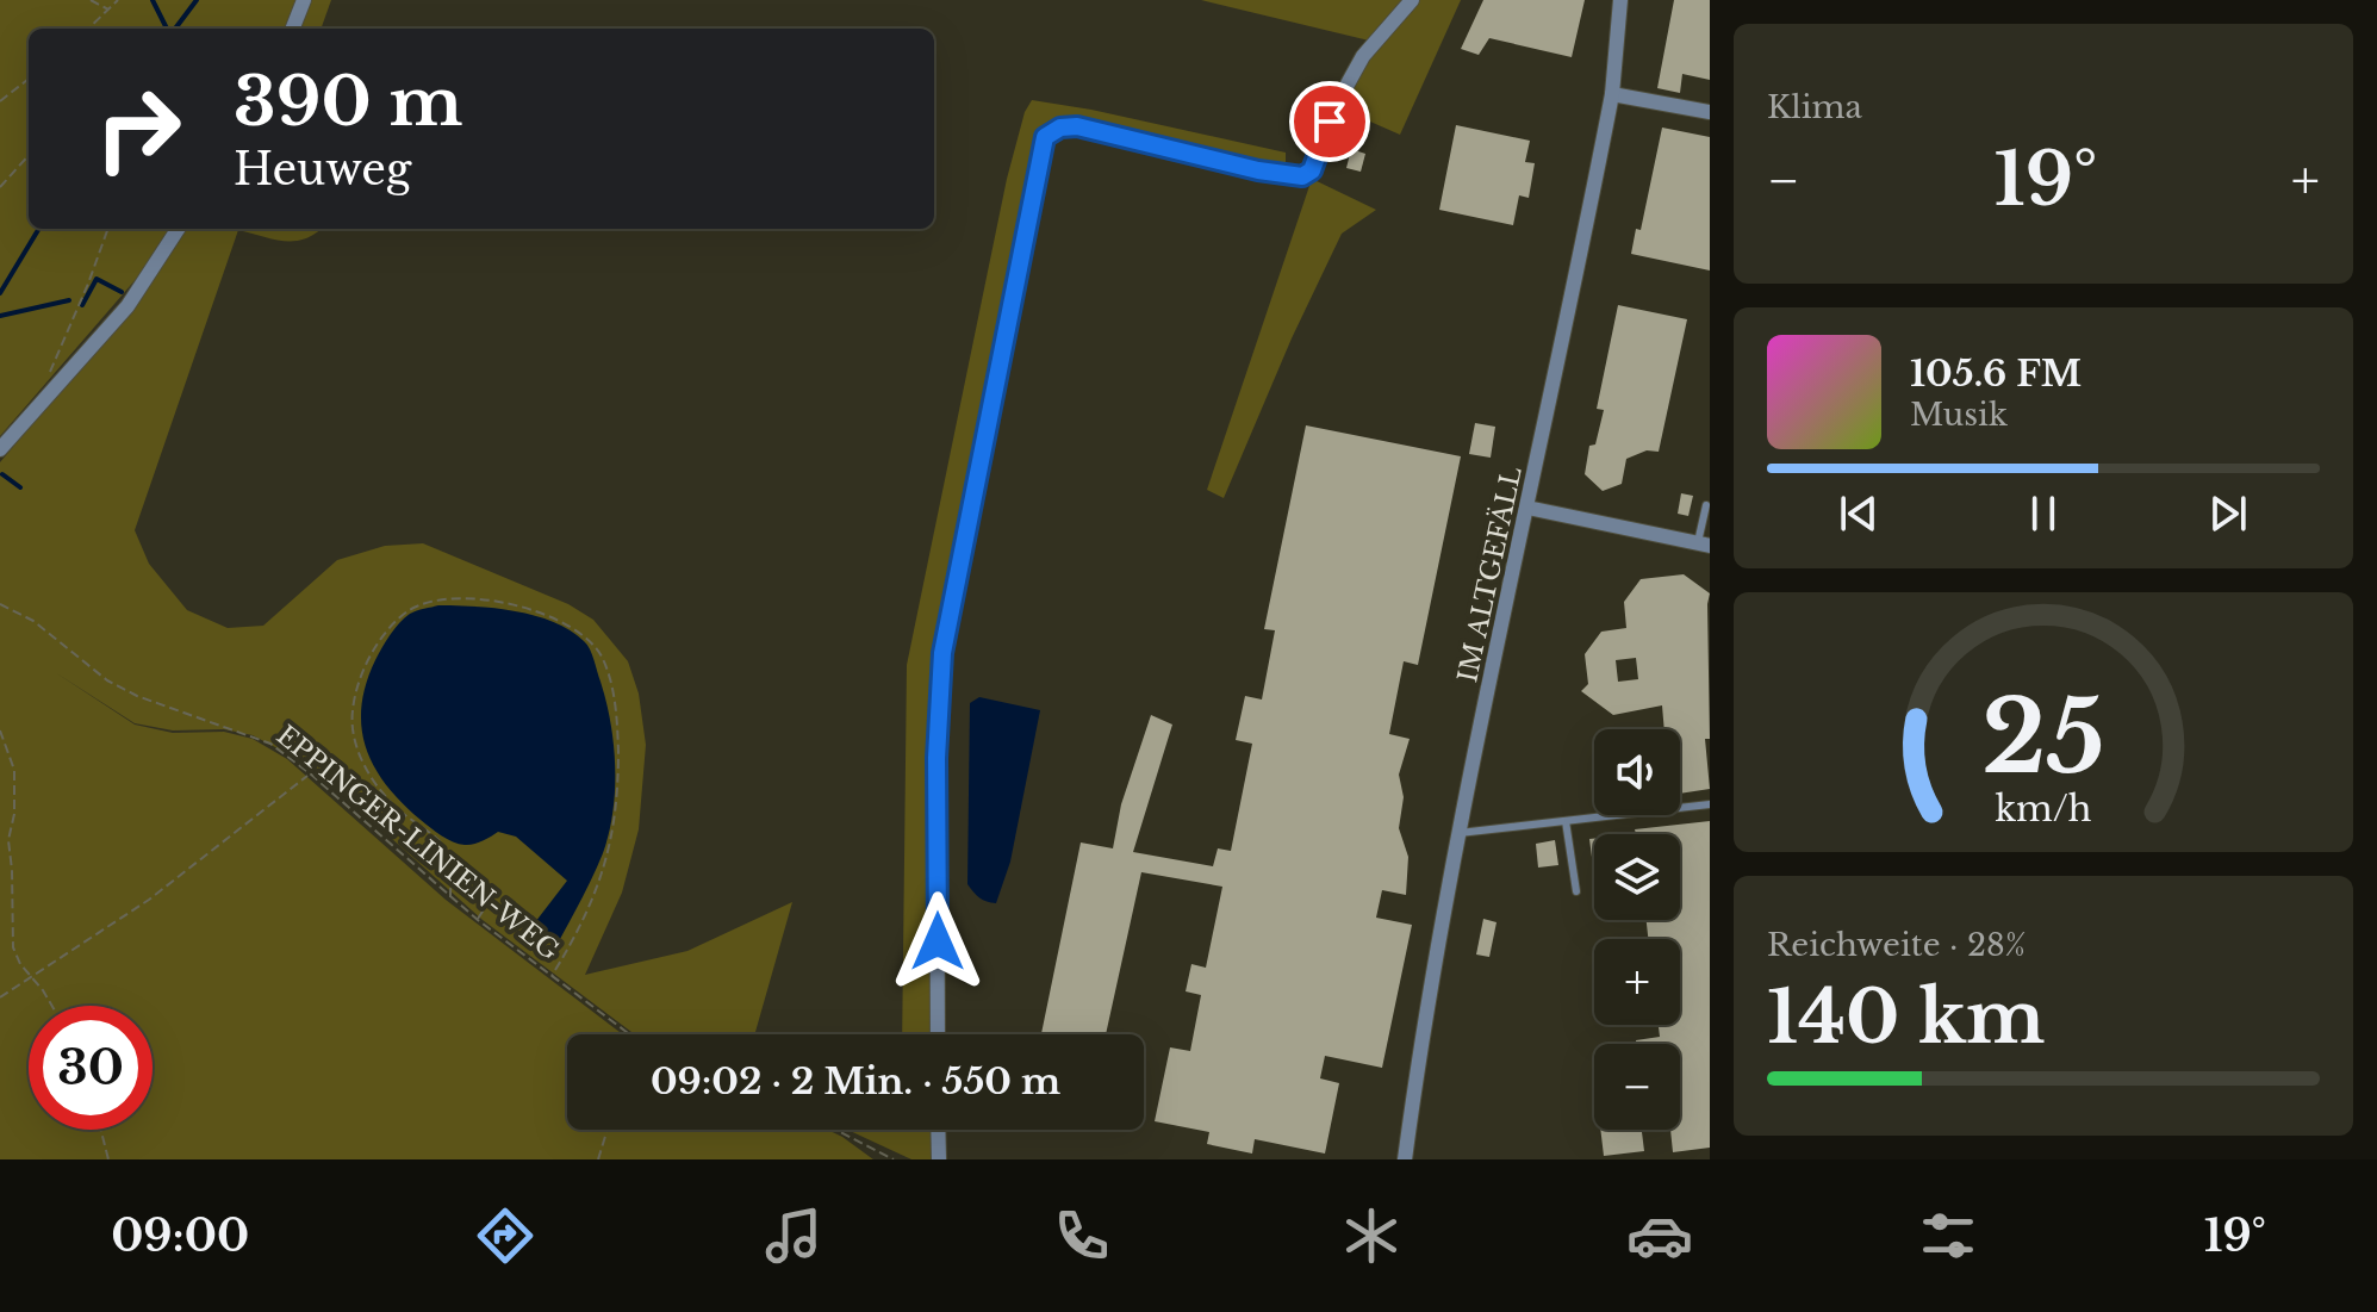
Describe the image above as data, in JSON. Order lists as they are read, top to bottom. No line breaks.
{"streets":{"street":["IM ALTGEFÄLL"],"path":["EPPINGER-LINIEN-WEG"]},"page":{"tile":["Klima",["Reichweite · 28%","140 km"]],"turn":["390 m","Heuweg"],"heat":["−","19°","+"],"song":["105.6 FM","Musik"],"map_buttons":["+","−"],"limit":"30","trip":"09:02 · 2 Min. · 550 m","tabs":["09:00","19°"],"gauge":["25","km/h"]}}
